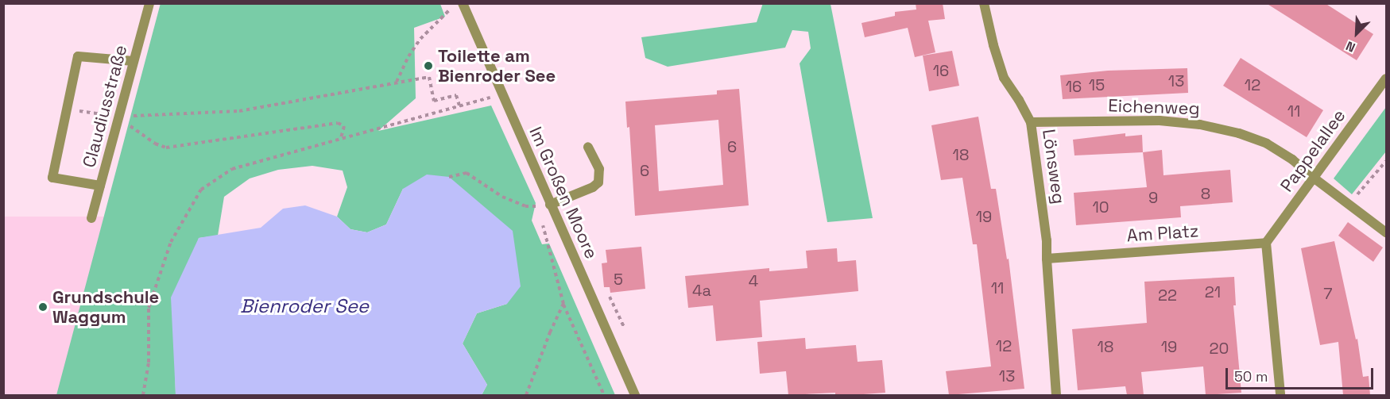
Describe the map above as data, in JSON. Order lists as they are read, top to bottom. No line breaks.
{"streets":{"street":["Claudiusstraße","Eichenweg","Pappelallee","Lönsweg","Im Großen Moore","Am Platz"]},"crossings":[["Eichenweg","Pappelallee"],["Eichenweg","Lönsweg"],["Pappelallee","Am Platz"],["Lönsweg","Am Platz"]],"water":["Bienroder See"],"places":["Toilette am Bienroder See","Grundschule Waggum"],"house_numbers":["16","13","15","12","16","11","6","18","6","8","9","10","19","5","4","11","4a","21","7","22","12","18","19","20","13"],"scale_bar":"50 m","north":"bottom left"}
